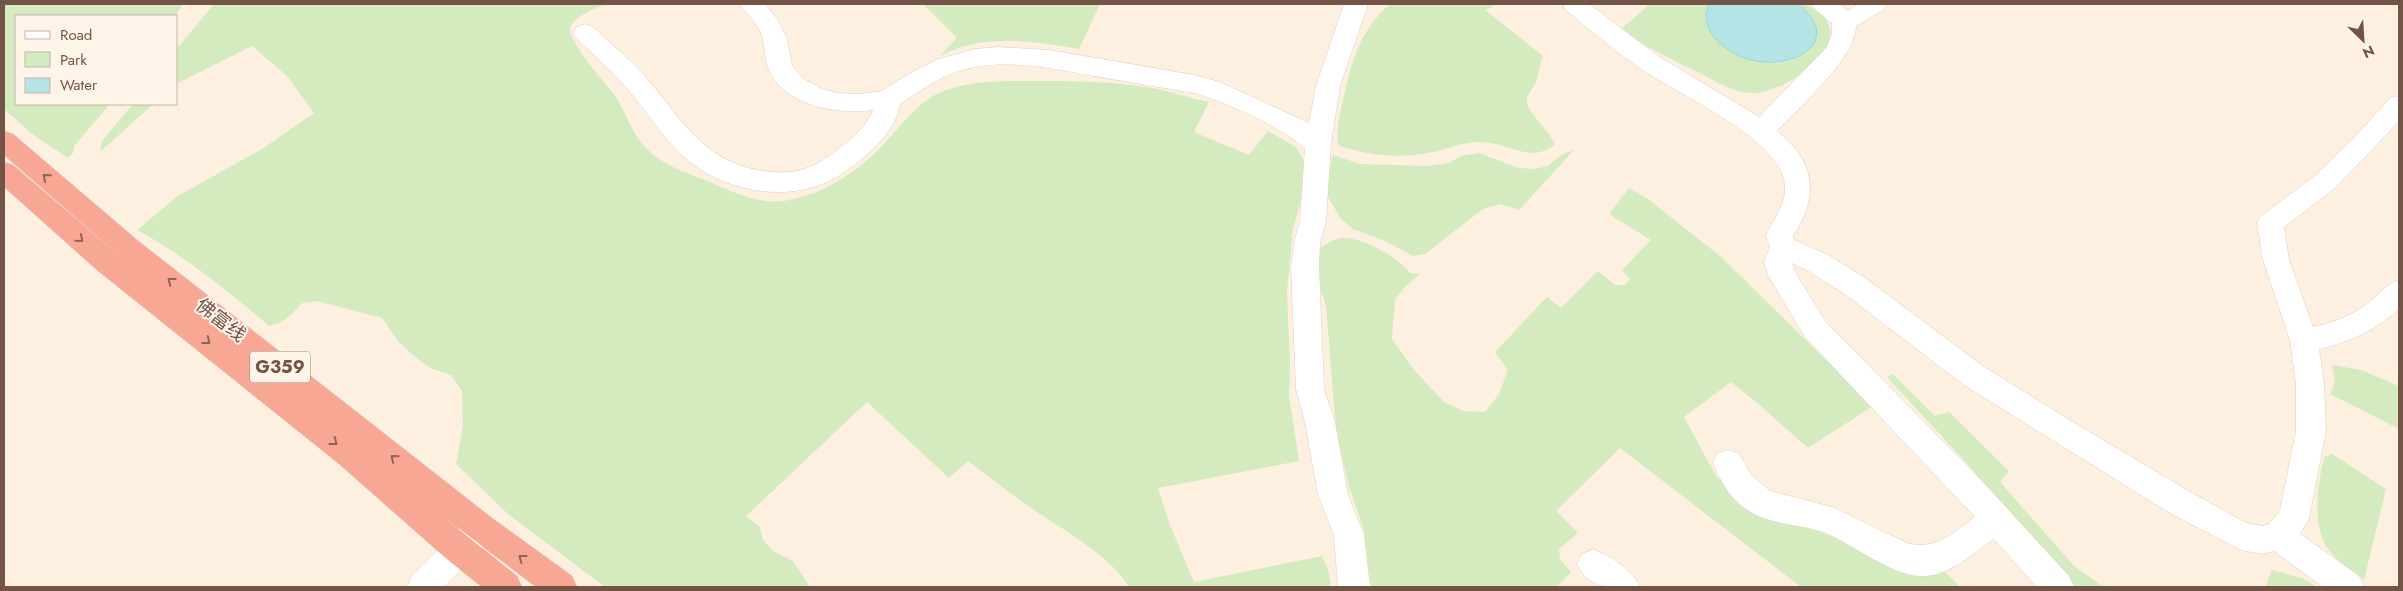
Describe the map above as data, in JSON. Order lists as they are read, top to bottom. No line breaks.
{"streets":{"highway":["佛富线","G359"]},"legend":["Road","Park","Water"],"north":"bottom right"}
